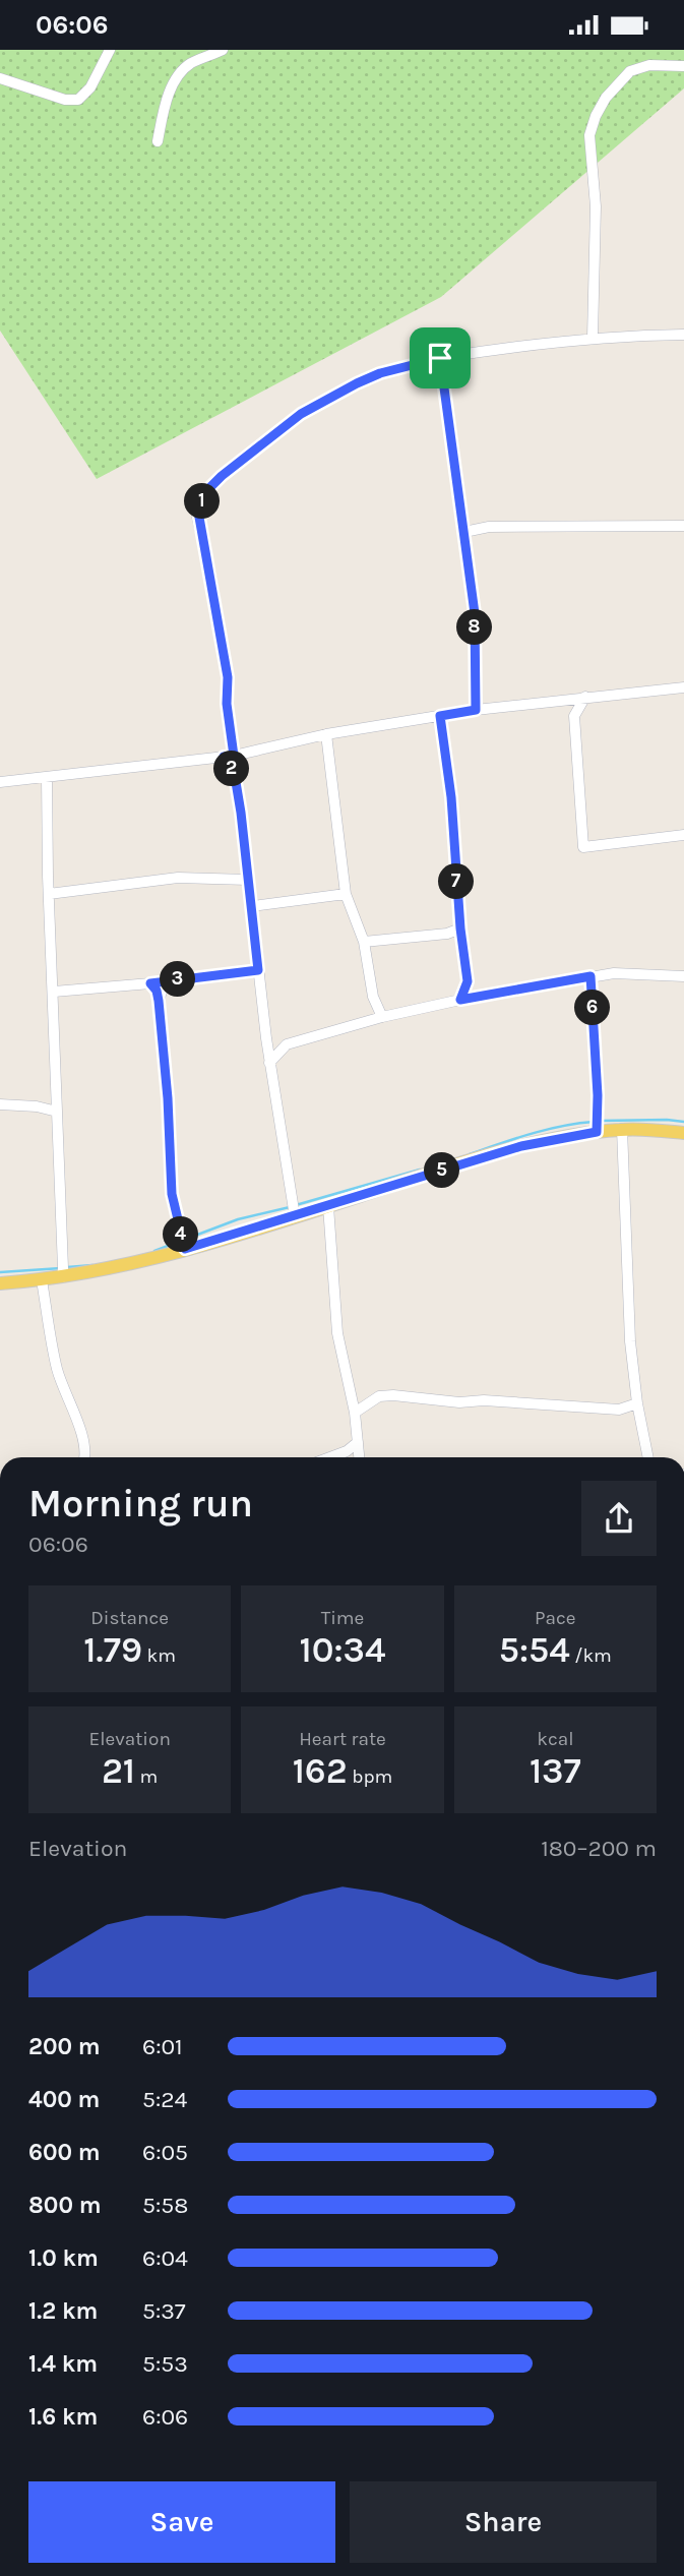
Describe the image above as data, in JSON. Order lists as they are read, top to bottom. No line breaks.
{"page":{"status":"06:06","pins":["1","8","2","7","3","6","5","4"],"heading":["Morning run","06:06"],"stats":[["Distance","1.79 km"],["Time","10:34"],["Pace","5:54 /km"],["Elevation","21 m"],["Heart rate","162 bpm"],["kcal","137"]],"chart":["Elevation","180–200 m"],"list":[{"name":"200 m","note":"6:01"},{"name":"400 m","note":"5:24"},{"name":"600 m","note":"6:05"},{"name":"800 m","note":"5:58"},{"name":"1.0 km","note":"6:04"},{"name":"1.2 km","note":"5:37"},{"name":"1.4 km","note":"5:53"},{"name":"1.6 km","note":"6:06"}],"buttons":["Save","Share"]}}
